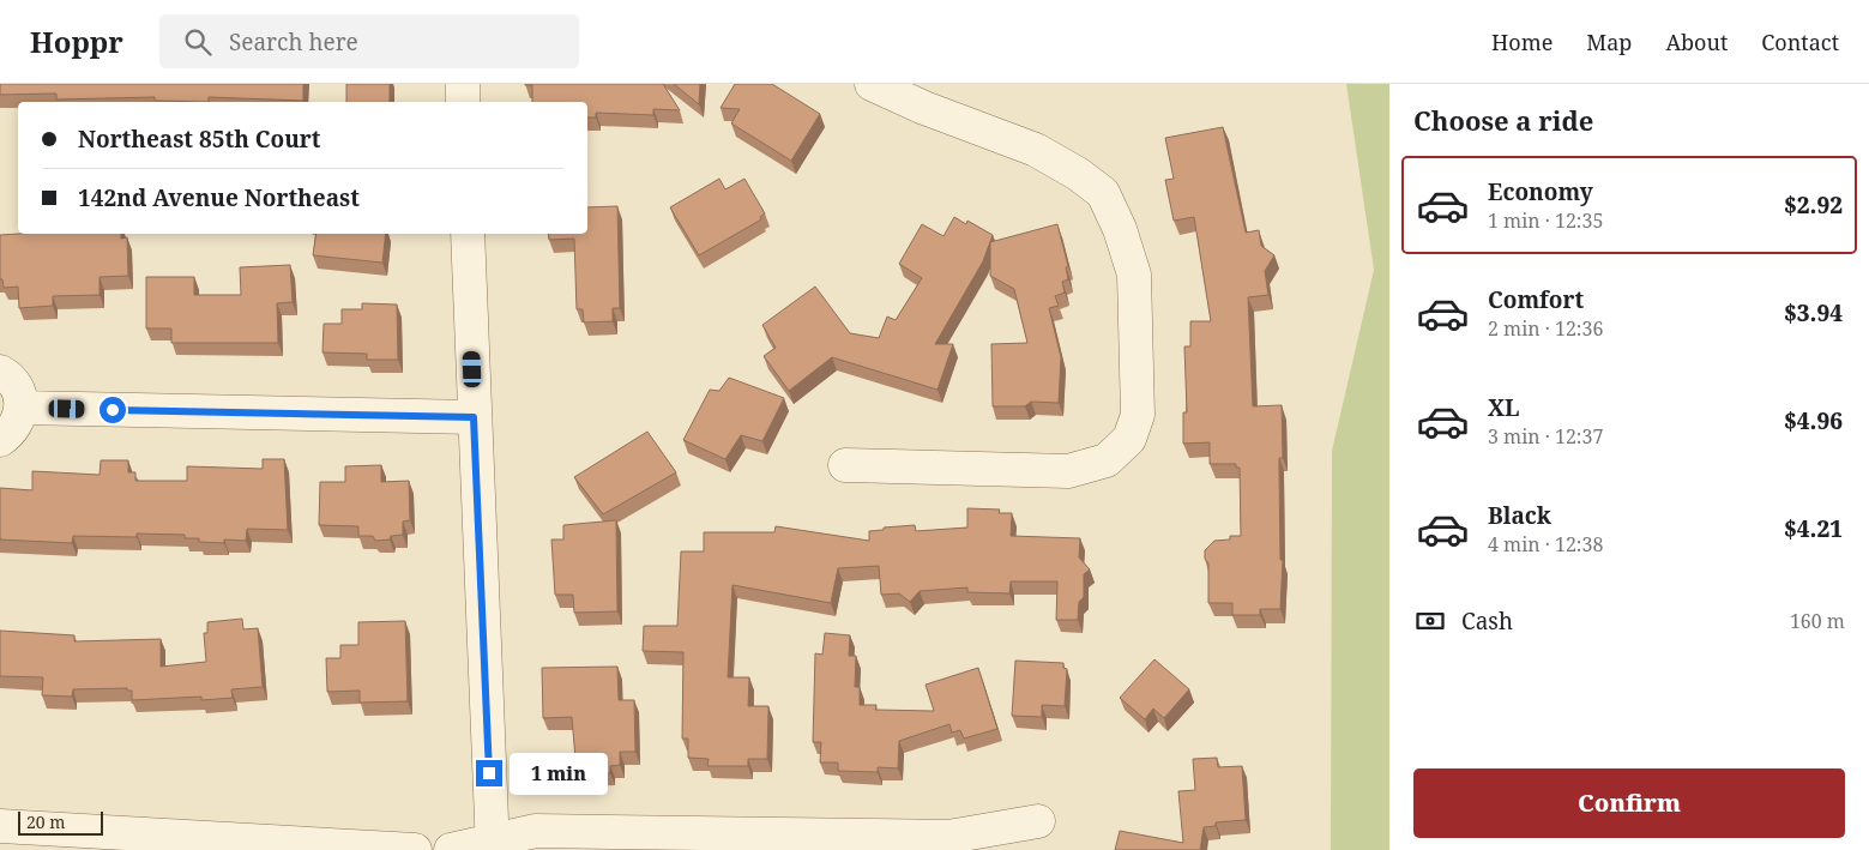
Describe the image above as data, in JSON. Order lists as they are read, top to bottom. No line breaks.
{"scale_bar":"20 m","page":{"header":"Hoppr","search":"Search here","nav":["Home","Map","About","Contact"],"heading":"Choose a ride","banner":["Northeast 85th Court","142nd Avenue Northeast"],"list":[{"name":"Economy","note":"1 min · 12:35","value":"$2.92"},{"name":"Comfort","note":"2 min · 12:36","value":"$3.94"},{"name":"XL","note":"3 min · 12:37","value":"$4.96"},{"name":"Black","note":"4 min · 12:38","value":"$4.21"}],"pay":["Cash","160 m"],"bubble":"1 min","buttons":"Confirm","scale":"20 m"}}
